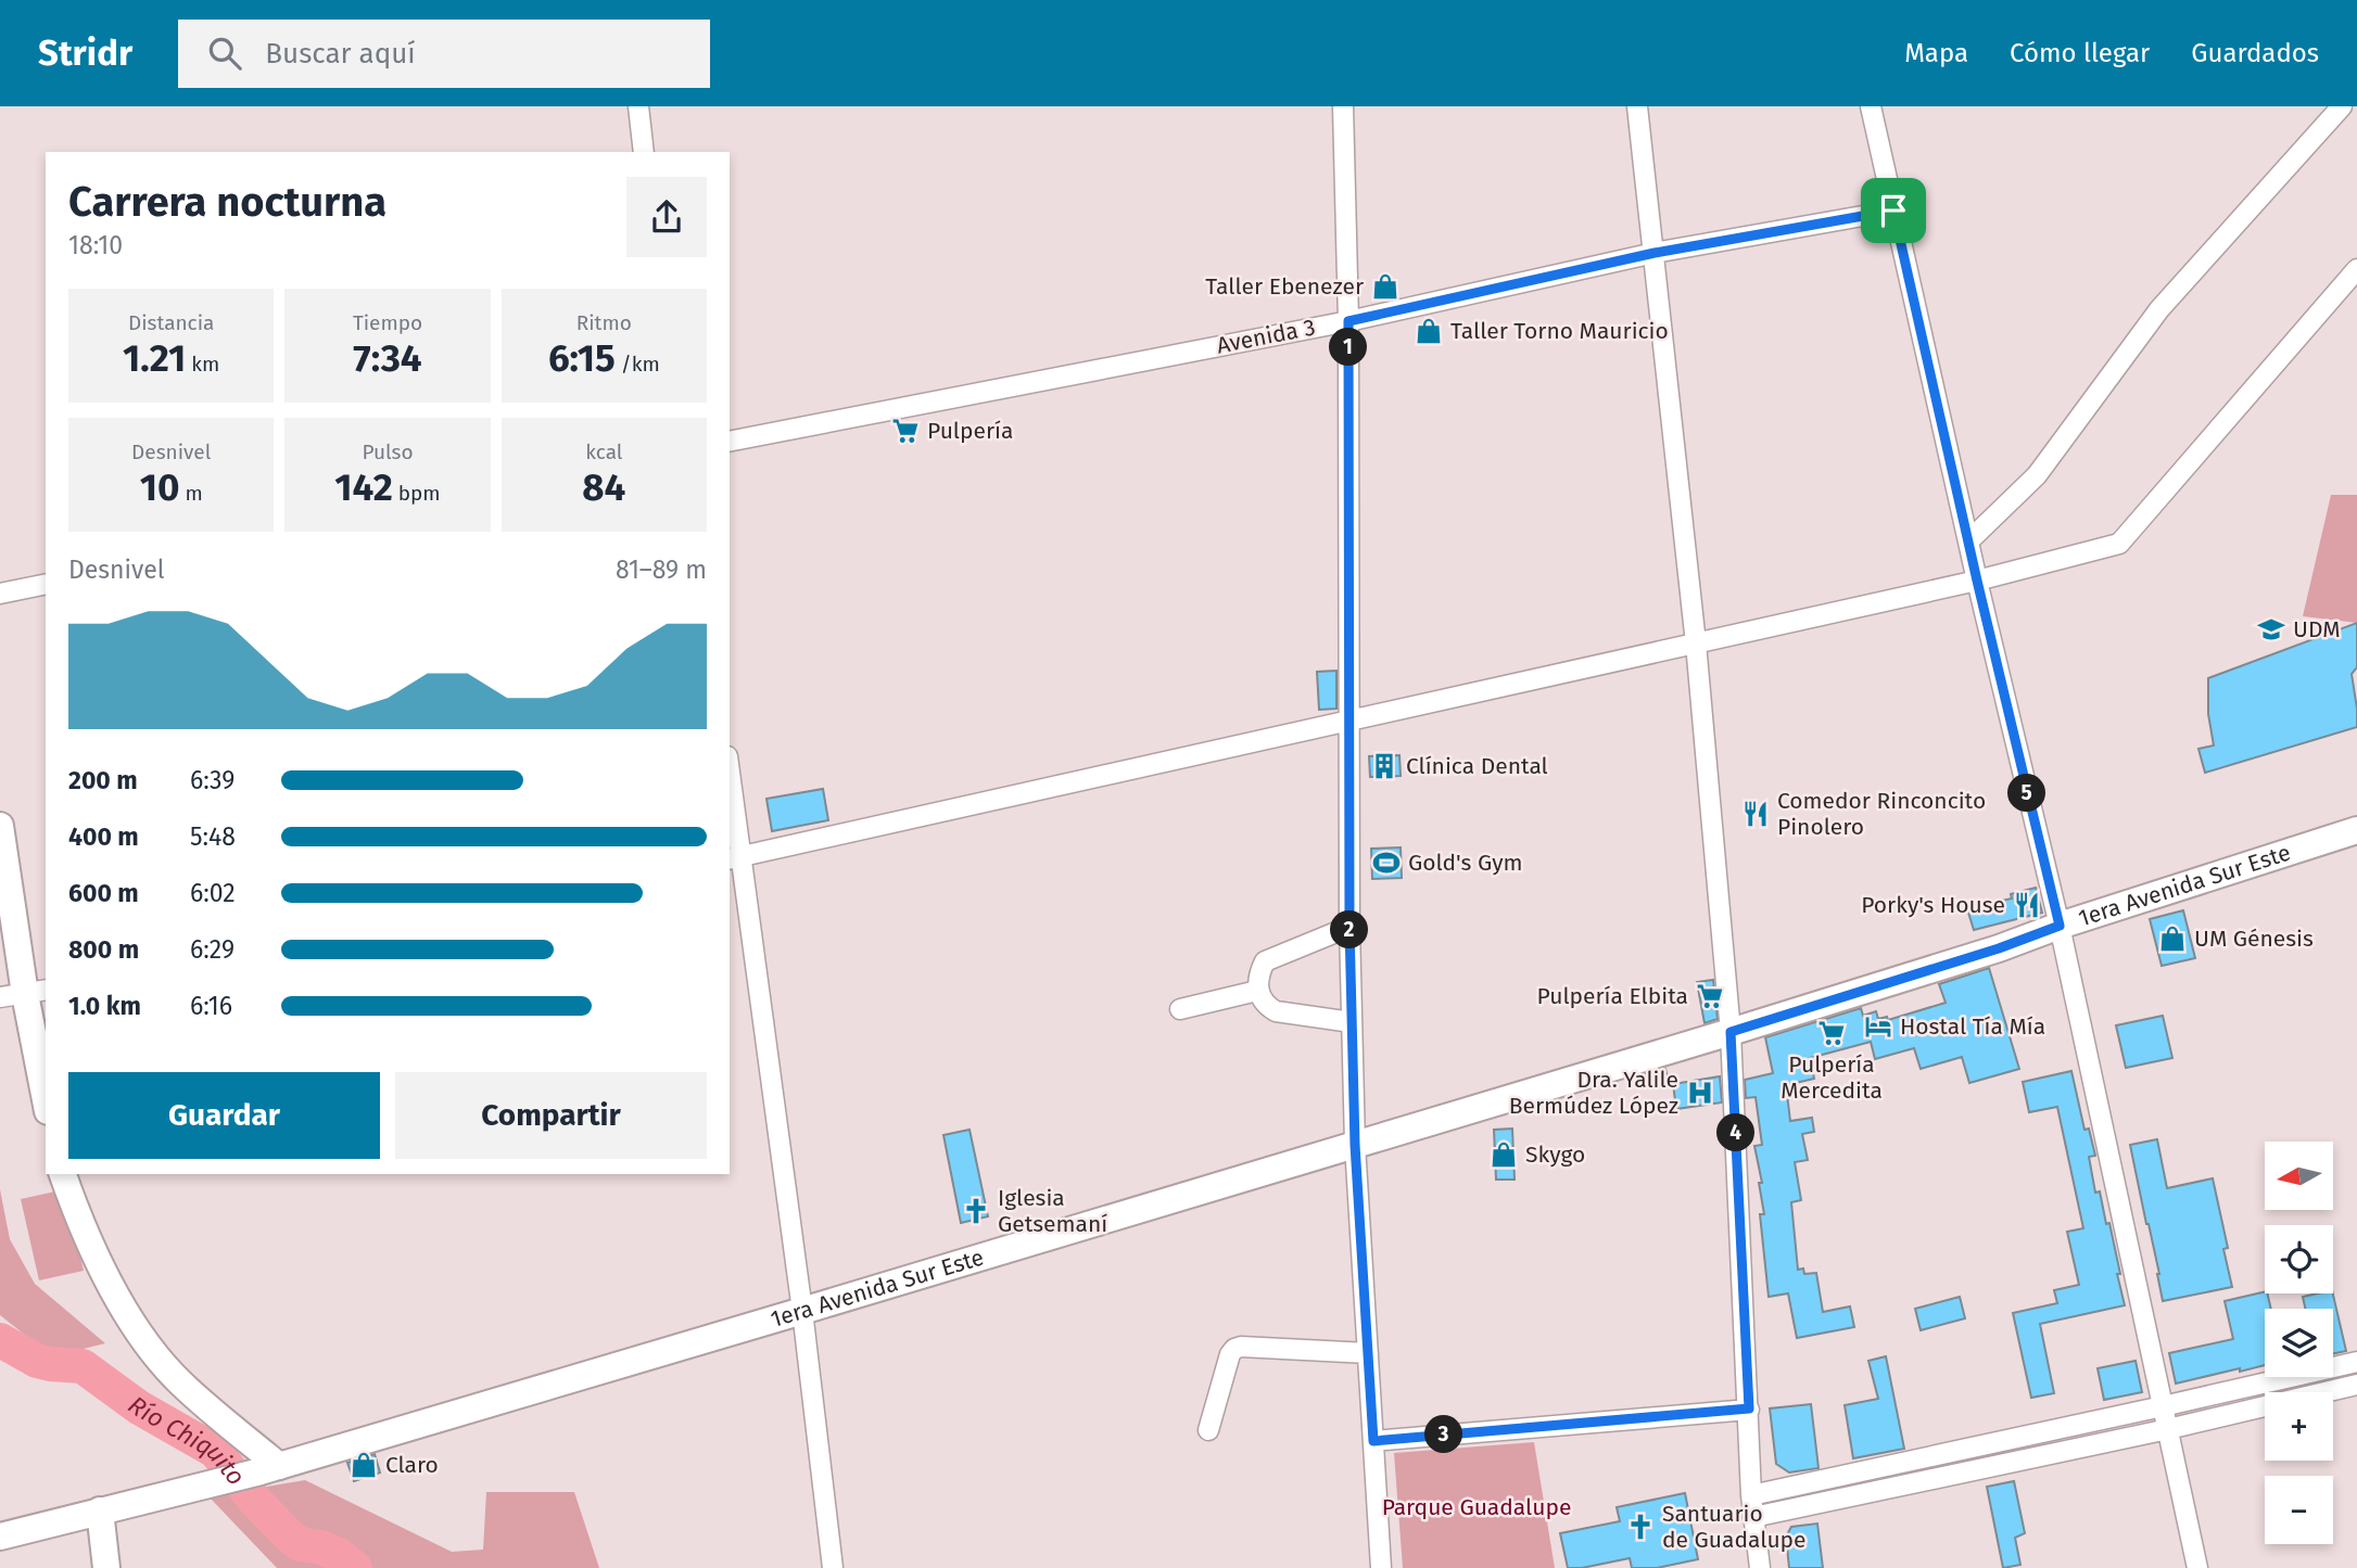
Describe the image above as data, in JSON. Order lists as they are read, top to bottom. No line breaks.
{"streets":{"street":["Avenida 3","1era Avenida Sur Este"]},"water":["Río Chiquito"],"parks":["Parque Guadalupe"],"places":{"shop":["Taller Ebenezer","Taller Torno Mauricio","UM Génesis","Skygo","Claro"],"supermarket":["Pulpería","Pulpería Elbita","Pulpería Mercedita"],"school or university":["UDM"],"building":["Clínica Dental"],"restaurant":["Comedor Rinconcito Pinolero","Porky's House"],"sports":["Gold's Gym"],"hotel":["Hostal Tía Mía"],"hospital":["Dra. Yalile Bermúdez López"],"church":["Iglesia Getsemaní","Santuario de Guadalupe"]},"north":"left","page":{"header":"Stridr","search":"Buscar aquí","nav":["Mapa","Cómo llegar","Guardados"],"heading":["Carrera nocturna","18:10"],"stats":[["Distancia","1.21 km"],["Tiempo","7:34"],["Ritmo","6:15 /km"],["Desnivel","10 m"],["Pulso","142 bpm"],["kcal","84"]],"pins":["1","5","2","4","3"],"chart":["Desnivel","81–89 m"],"list":[{"name":"200 m","note":"6:39"},{"name":"400 m","note":"5:48"},{"name":"600 m","note":"6:02"},{"name":"800 m","note":"6:29"},{"name":"1.0 km","note":"6:16"}],"buttons":["Guardar","Compartir"],"map_buttons":["+","−"]}}
